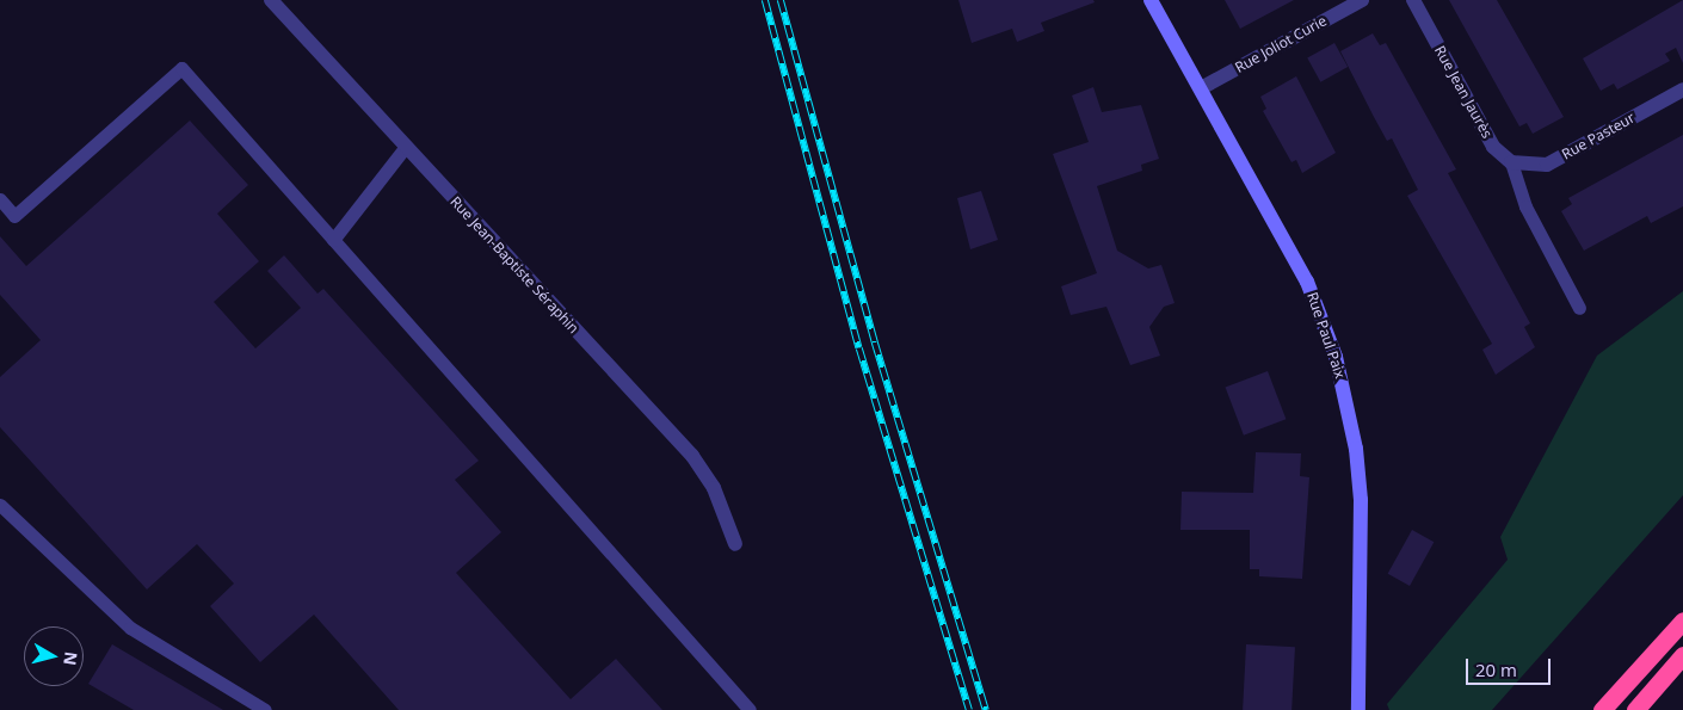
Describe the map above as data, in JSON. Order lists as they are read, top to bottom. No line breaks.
{"streets":{"street":["Rue Joliot Curie","Rue Jean Jaurès","Rue Pasteur","Rue Jean-Baptiste Séraphin","Rue Paul Paix"]},"crossings":[["Rue Joliot Curie","Rue Paul Paix"],["Rue Jean Jaurès","Rue Pasteur"]],"scale_bar":"20 m","north":"right"}
